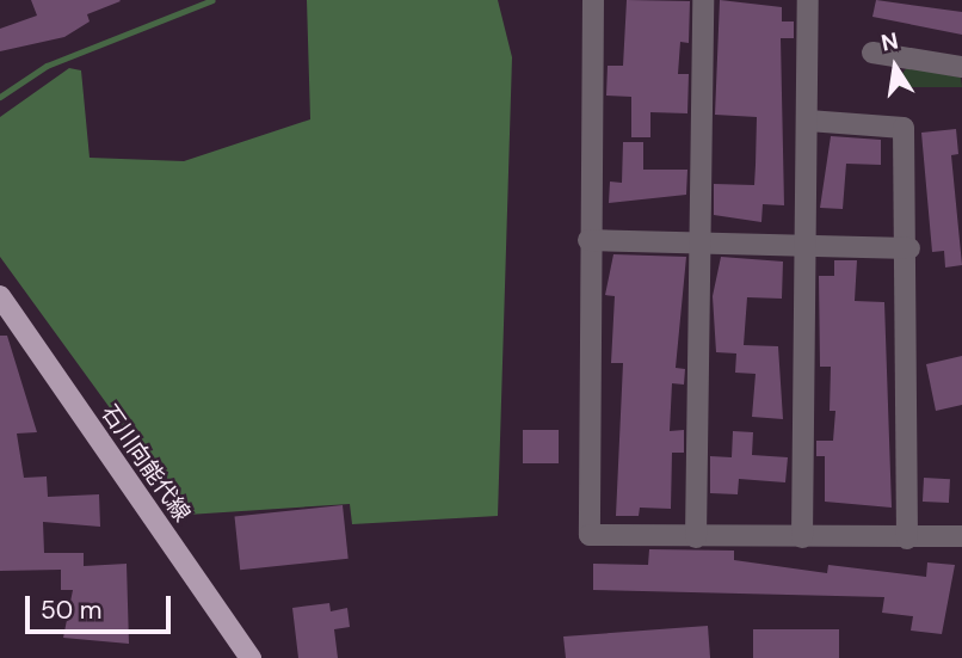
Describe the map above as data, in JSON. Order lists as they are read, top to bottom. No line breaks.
{"streets":{"main road":["石川向能代線"]},"scale_bar":"50 m","north":"top"}
